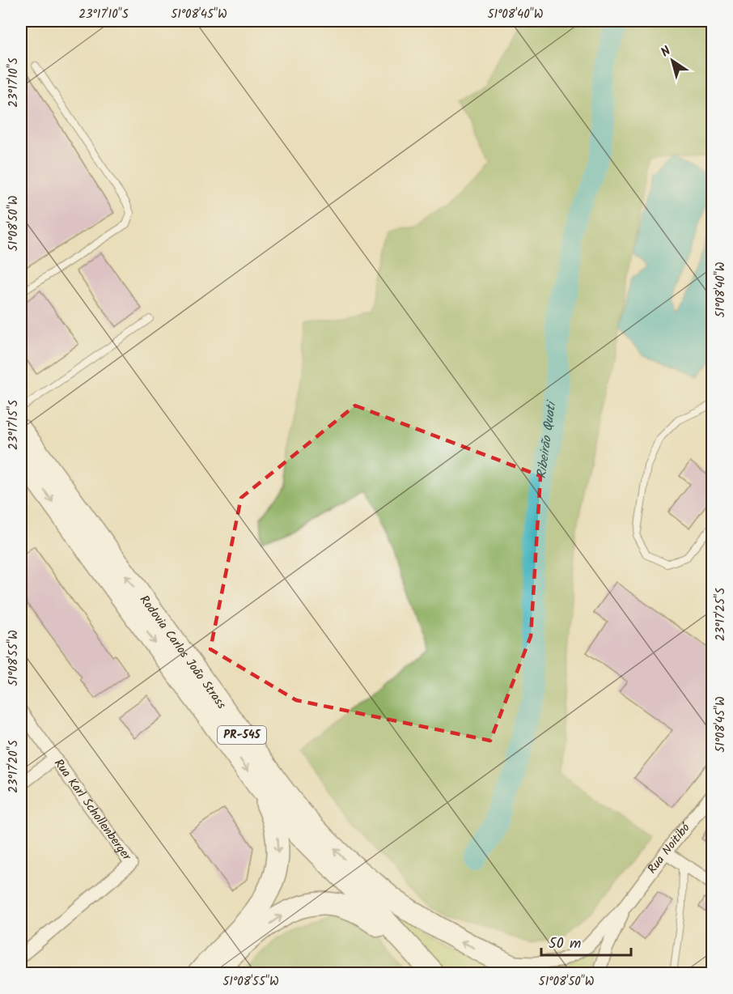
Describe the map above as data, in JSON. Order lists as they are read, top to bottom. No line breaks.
{"streets":{"highway":["Rodovia Carlos João Strass","PR-545"],"street":["Rua Karl Schollenberger","Rua Noitibó"]},"crossings":[["Rodovia Carlos João Strass","Rua Noitibó"]],"water":["Ribeirão Quati"],"scale_bar":"50 m","north":"top left","coordinates":["23°17'10\"S","51°08'45\"W","51°08'40\"W","51°08'50\"W","23°17'15\"S","23°17'25\"S","51°08'55\"W","23°17'20\"S"]}
